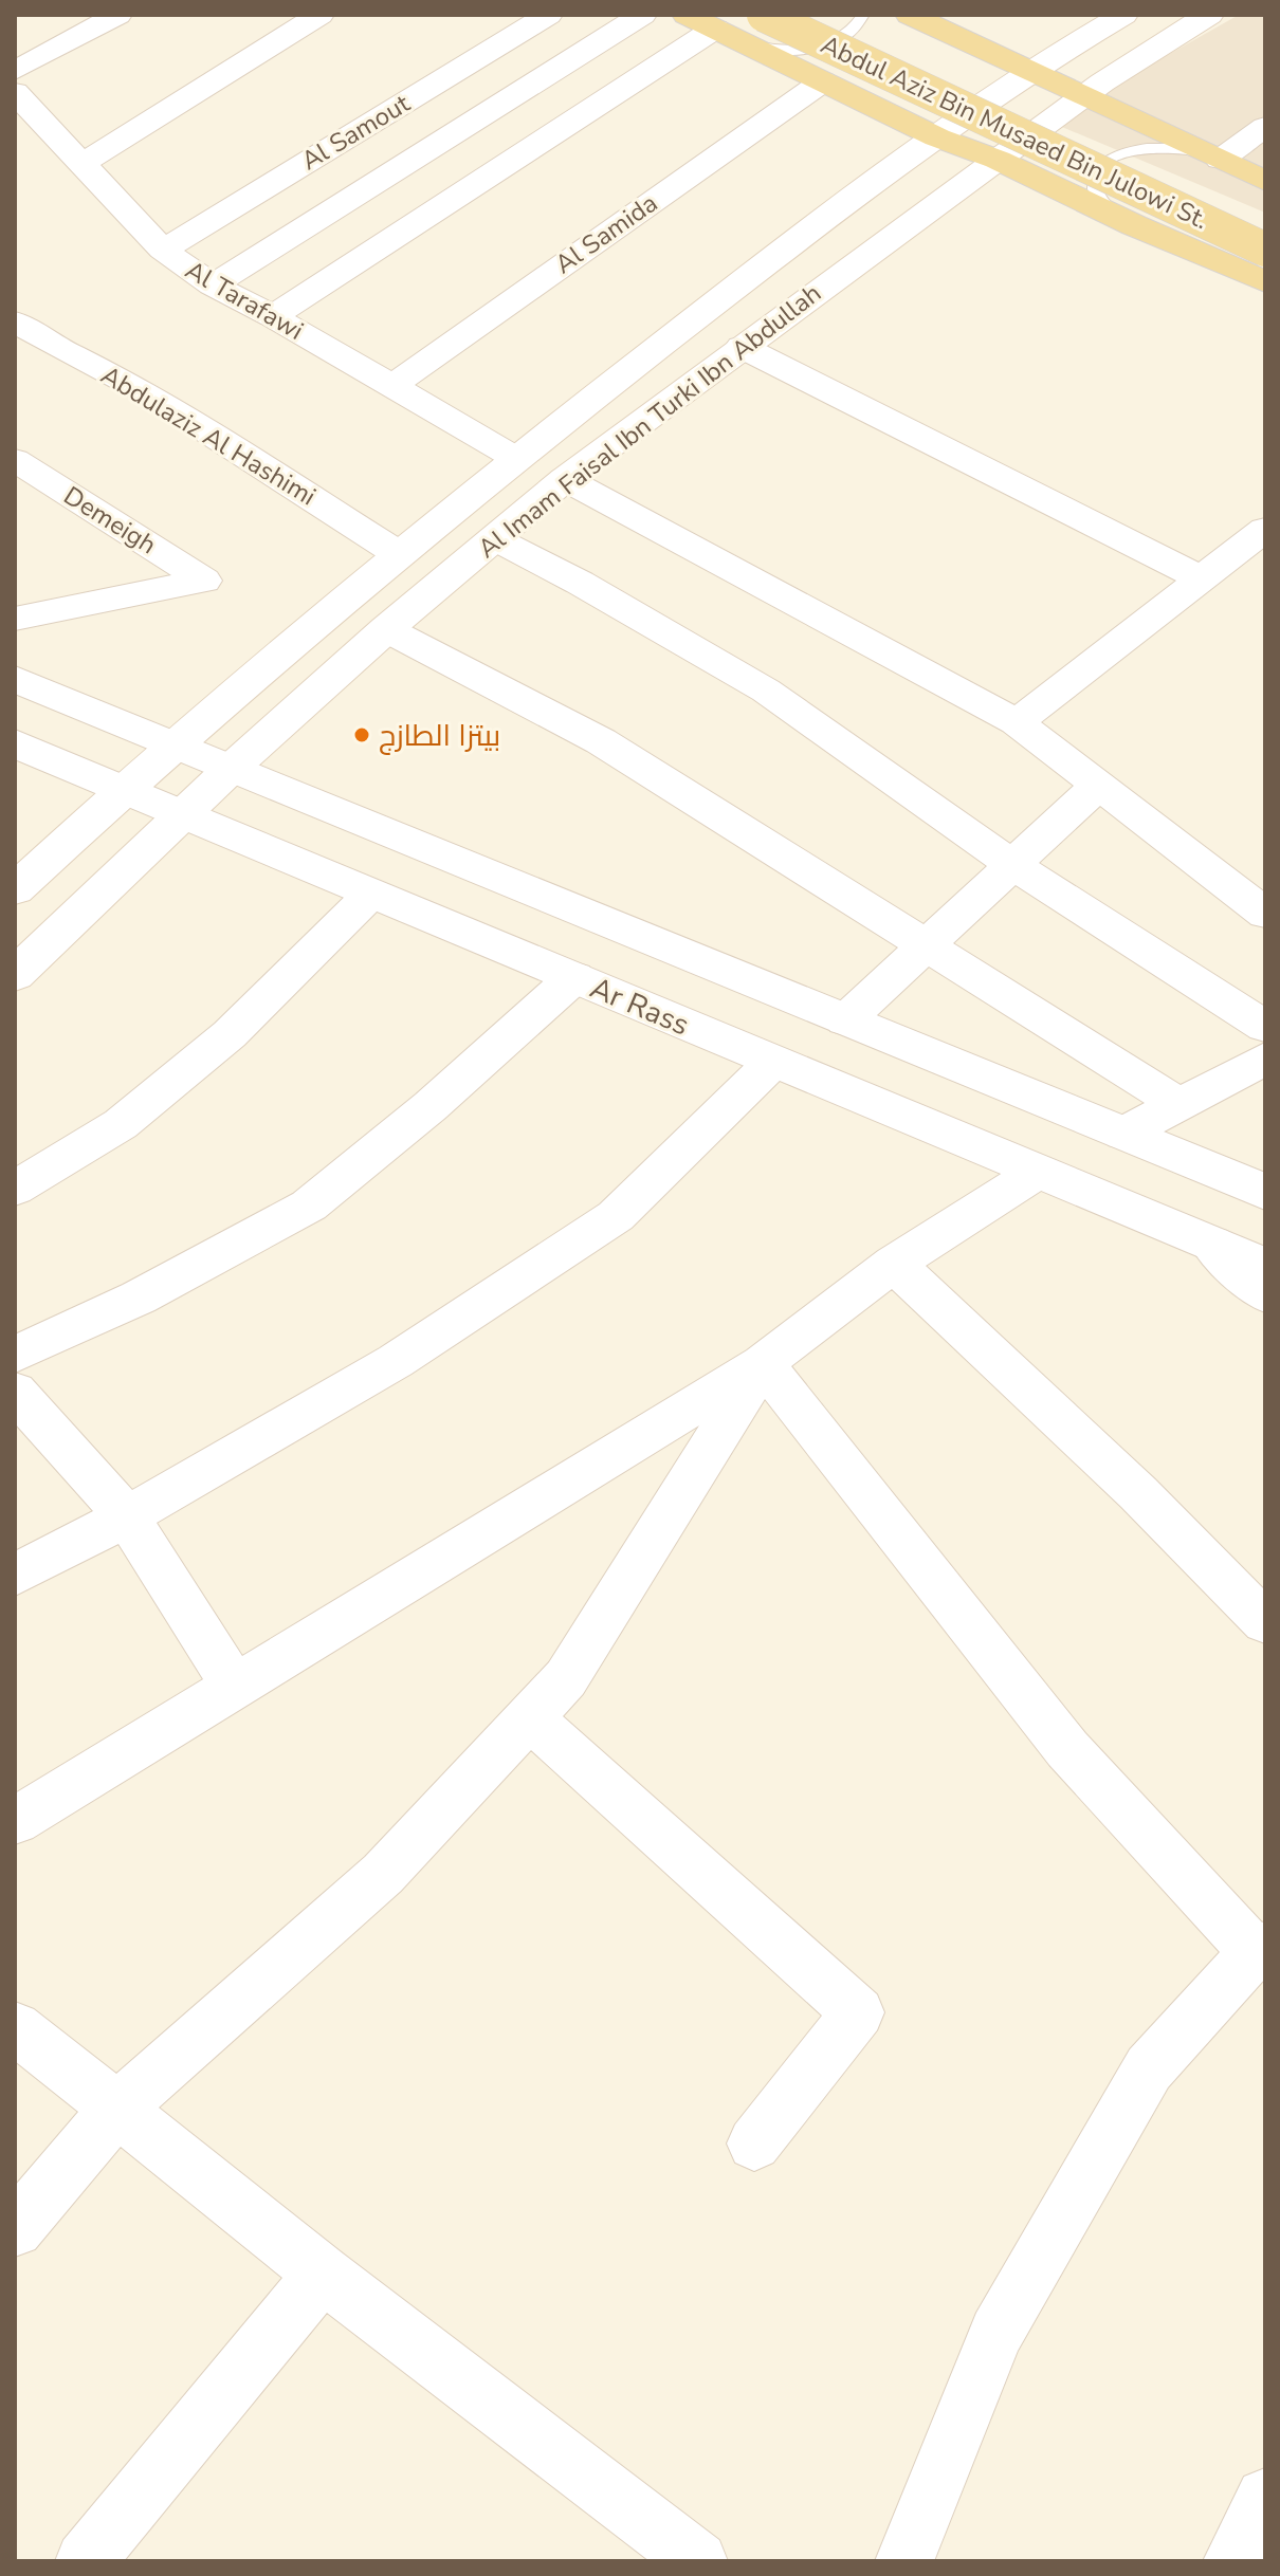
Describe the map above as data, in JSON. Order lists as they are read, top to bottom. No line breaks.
{"streets":{"main road":["Abdul Aziz Bin Musaed Bin Julowi St.","Al Imam Faisal Ibn Turki Ibn Abdullah","Ar Rass"],"street":["Al Samout","Al Samida","Al Tarafawi","Abdulaziz Al Hashimi","Demeigh"]},"crossings":[["Al Samout","Al Tarafawi"],["Al Samida","Al Tarafawi"],["Al Tarafawi","Al Imam Faisal Ibn Turki Ibn Abdullah"],["Al Imam Faisal Ibn Turki Ibn Abdullah","Abdulaziz Al Hashimi"],["Al Imam Faisal Ibn Turki Ibn Abdullah","Ar Rass"]],"places":["بيتزا الطازج"]}
